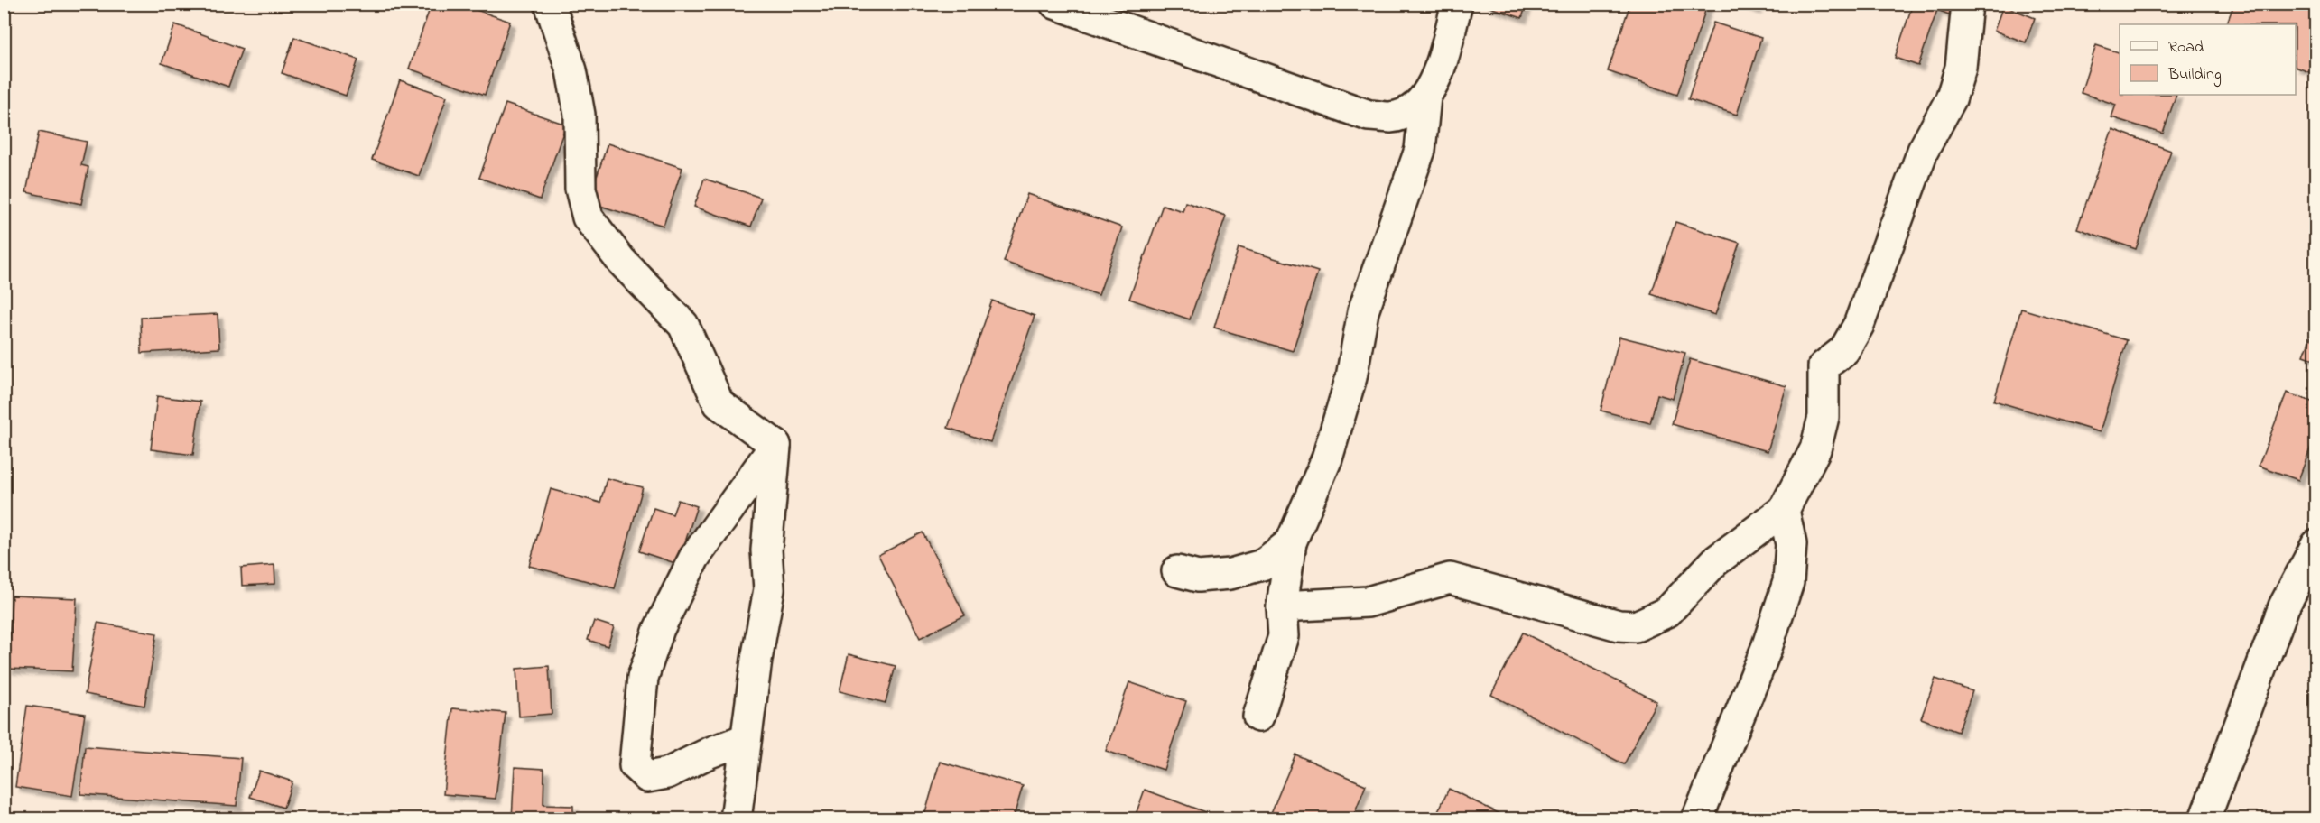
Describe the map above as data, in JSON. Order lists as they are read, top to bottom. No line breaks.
{"legend":["Road","Building"]}
